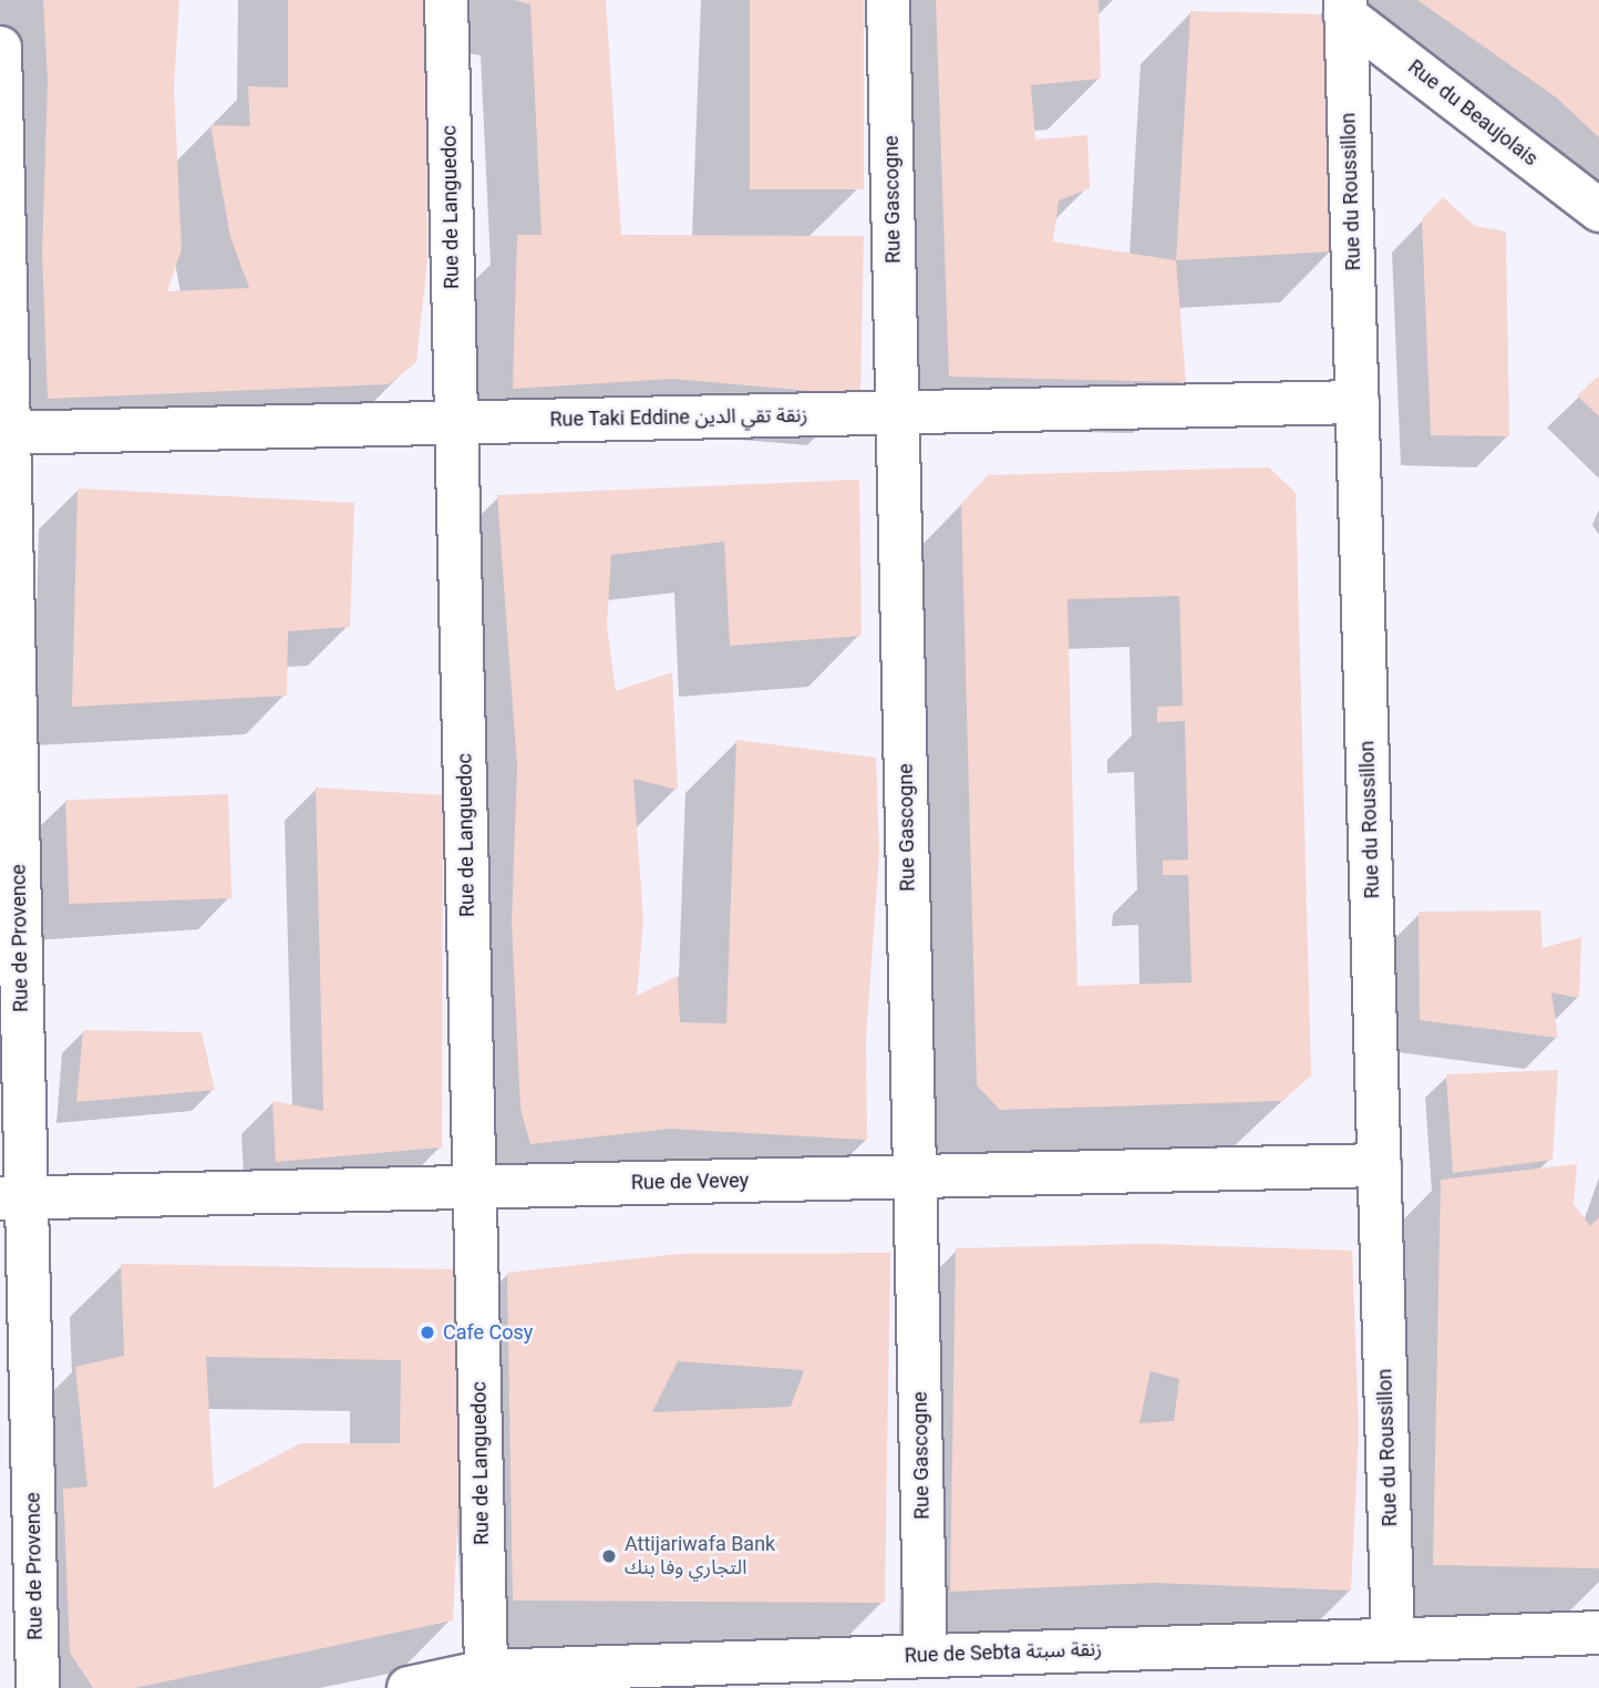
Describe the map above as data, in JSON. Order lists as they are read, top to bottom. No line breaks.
{"streets":{"street":["Rue du Beaujolais","Rue du Roussillon","Rue Gascogne","Rue de Languedoc","Rue Taki Eddine زنقة تقي الدين","Rue de Provence","Rue de Vevey","Rue de Sebta زنقة سبتة"]},"crossings":[["Rue du Beaujolais","Rue du Roussillon"],["Rue du Roussillon","Rue Taki Eddine زنقة تقي الدين"],["Rue du Roussillon","Rue de Vevey"],["Rue du Roussillon","Rue de Sebta زنقة سبتة"],["Rue Gascogne","Rue Taki Eddine زنقة تقي الدين"],["Rue Gascogne","Rue de Vevey"],["Rue Gascogne","Rue de Sebta زنقة سبتة"],["Rue de Languedoc","Rue Taki Eddine زنقة تقي الدين"],["Rue de Languedoc","Rue de Vevey"],["Rue de Languedoc","Rue de Sebta زنقة سبتة"],["Rue Taki Eddine زنقة تقي الدين","Rue de Provence"],["Rue de Provence","Rue de Vevey"]],"places":["Cafe Cosy","Attijariwafa Bank التجاري وفا بنك"]}
